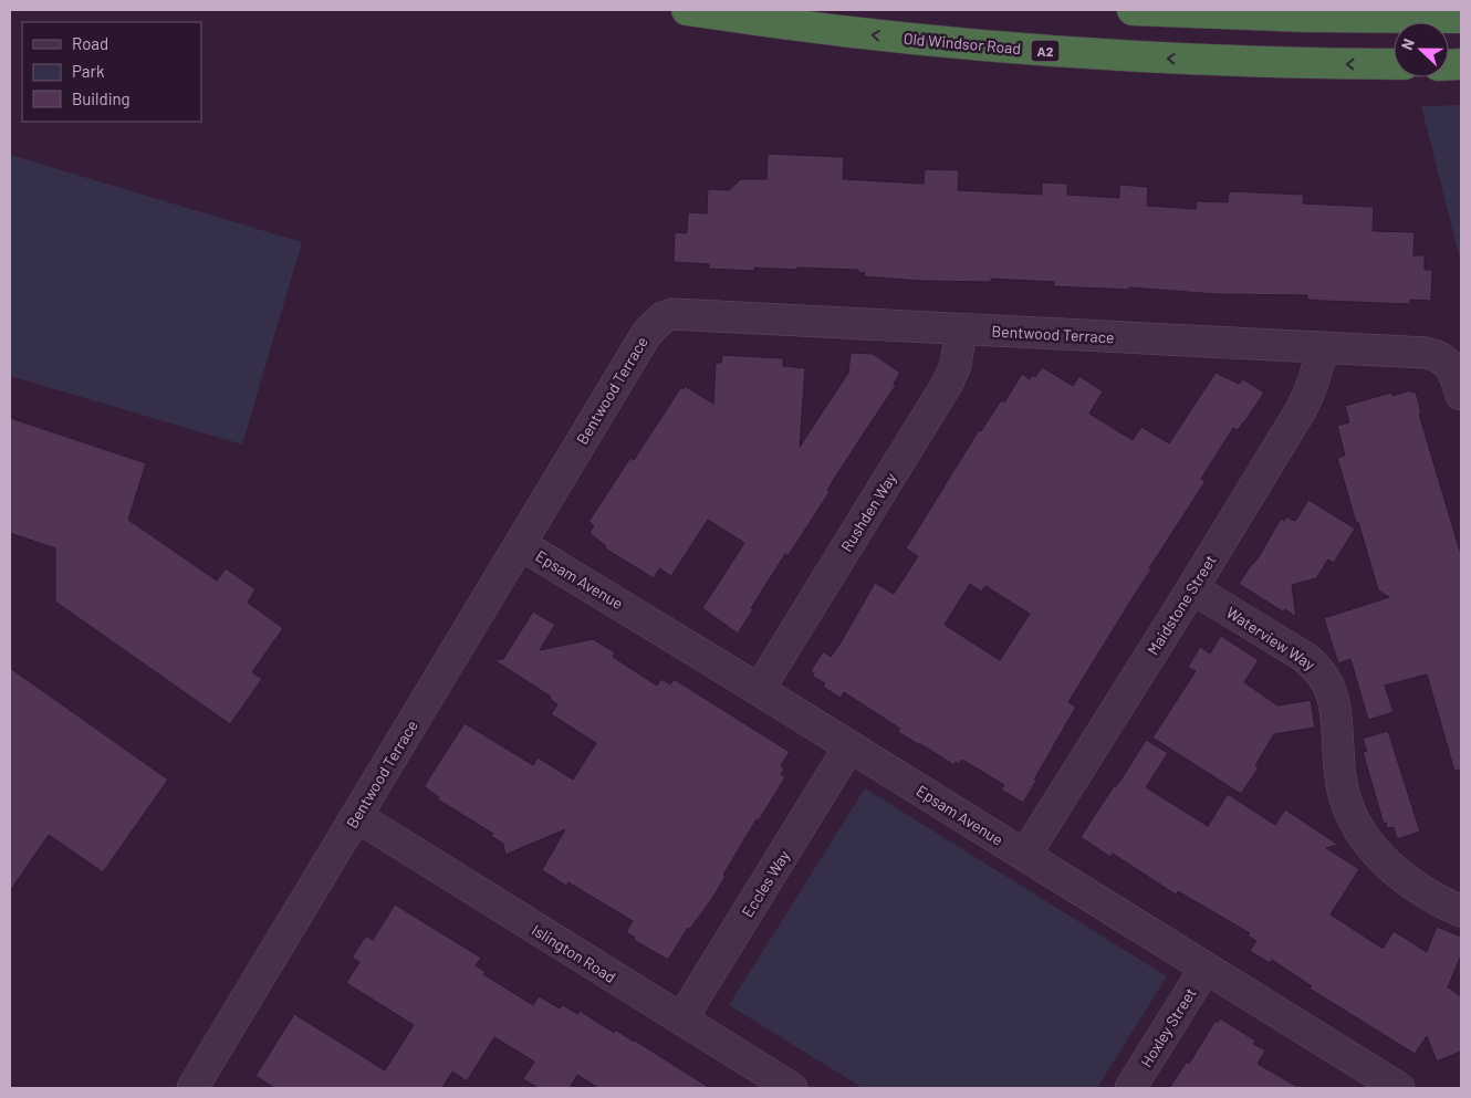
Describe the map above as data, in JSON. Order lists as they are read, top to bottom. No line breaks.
{"streets":{"highway":["Old Windsor Road","A2"],"street":["Bentwood Terrace","Rushden Way","Epsam Avenue","Maidstone Street","Waterview Way","Eccles Way","Islington Road","Hoxley Street"]},"crossings":[["Bentwood Terrace","Rushden Way"],["Bentwood Terrace","Epsam Avenue"],["Bentwood Terrace","Maidstone Street"],["Bentwood Terrace","Islington Road"],["Rushden Way","Epsam Avenue"],["Epsam Avenue","Maidstone Street"],["Epsam Avenue","Eccles Way"],["Epsam Avenue","Hoxley Street"],["Maidstone Street","Waterview Way"],["Eccles Way","Islington Road"]],"legend":["Road","Park","Building"],"north":"left"}
